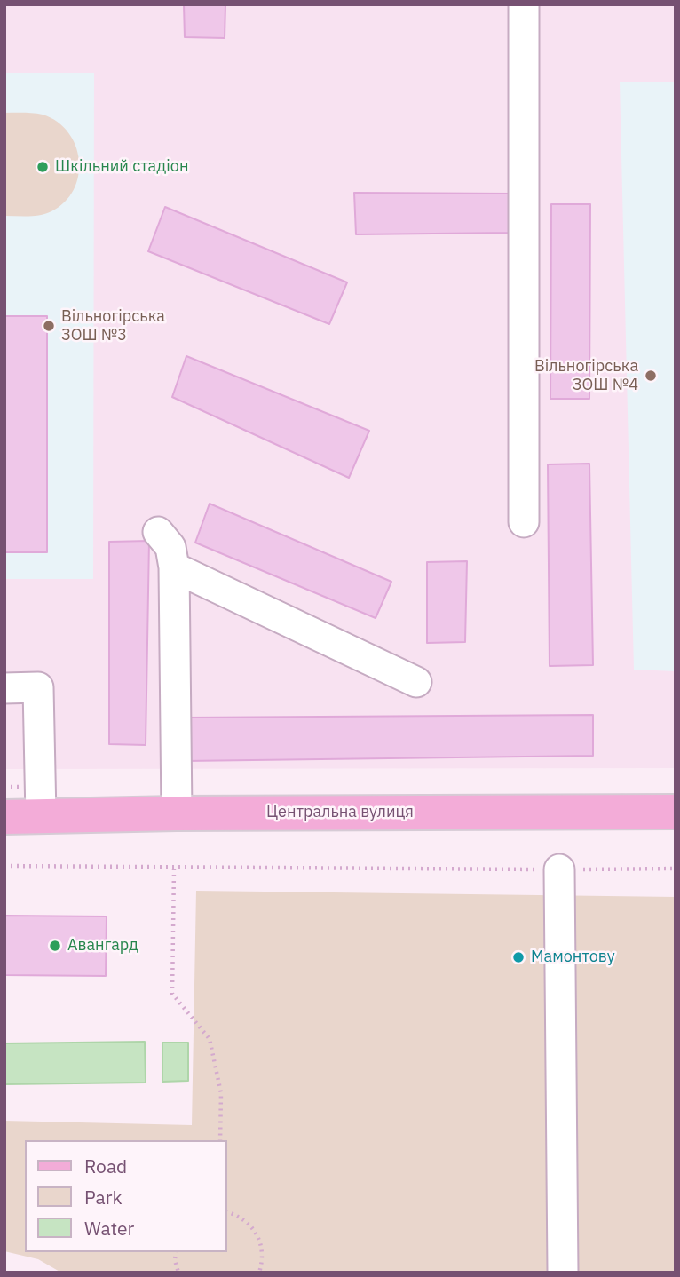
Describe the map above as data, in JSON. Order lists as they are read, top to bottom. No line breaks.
{"streets":{"main road":["Центральна вулиця"]},"places":["Шкільний стадіон","Вільногірська ЗОШ №3","Вільногірська ЗОШ №4","Авангард","Мамонтову"],"legend":["Road","Park","Water"]}
